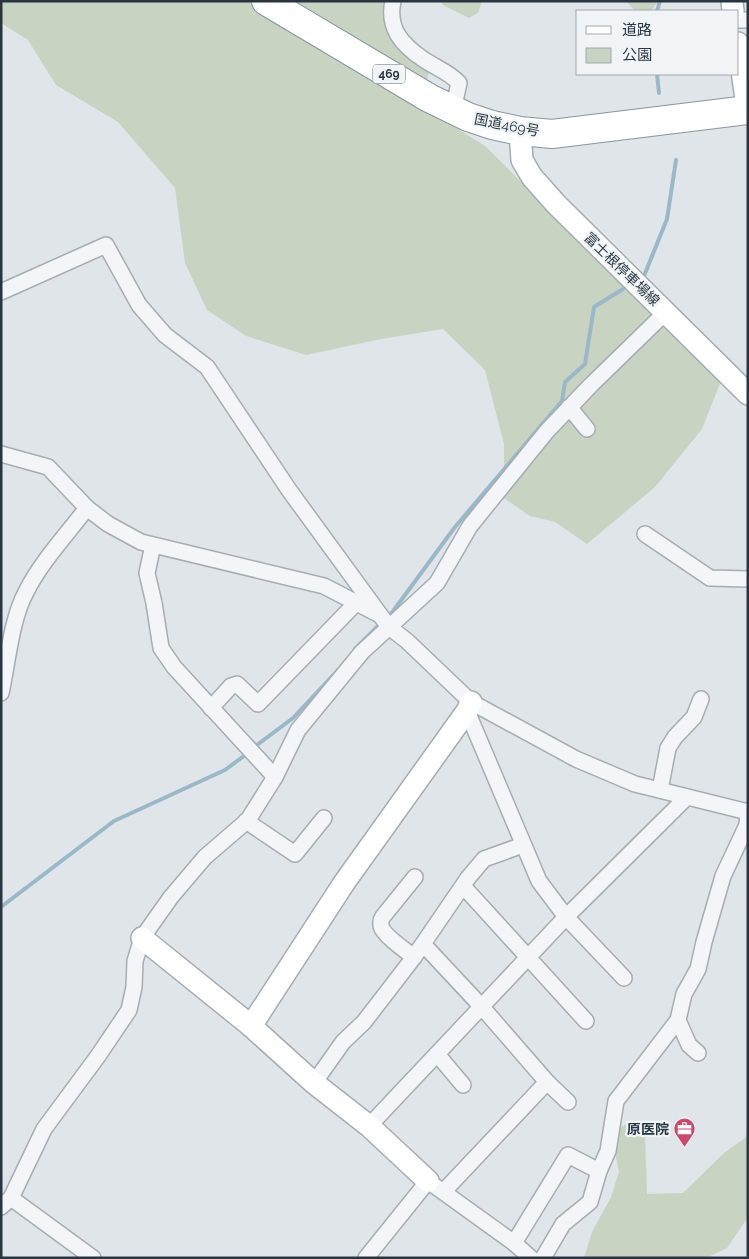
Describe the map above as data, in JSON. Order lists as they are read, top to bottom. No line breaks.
{"streets":{"highway":["469","国道469号"],"street":["富士根停車場線"]},"crossings":[["国道469号","富士根停車場線"]],"places":{"office":["原医院"]},"legend":["道路","公園"]}
